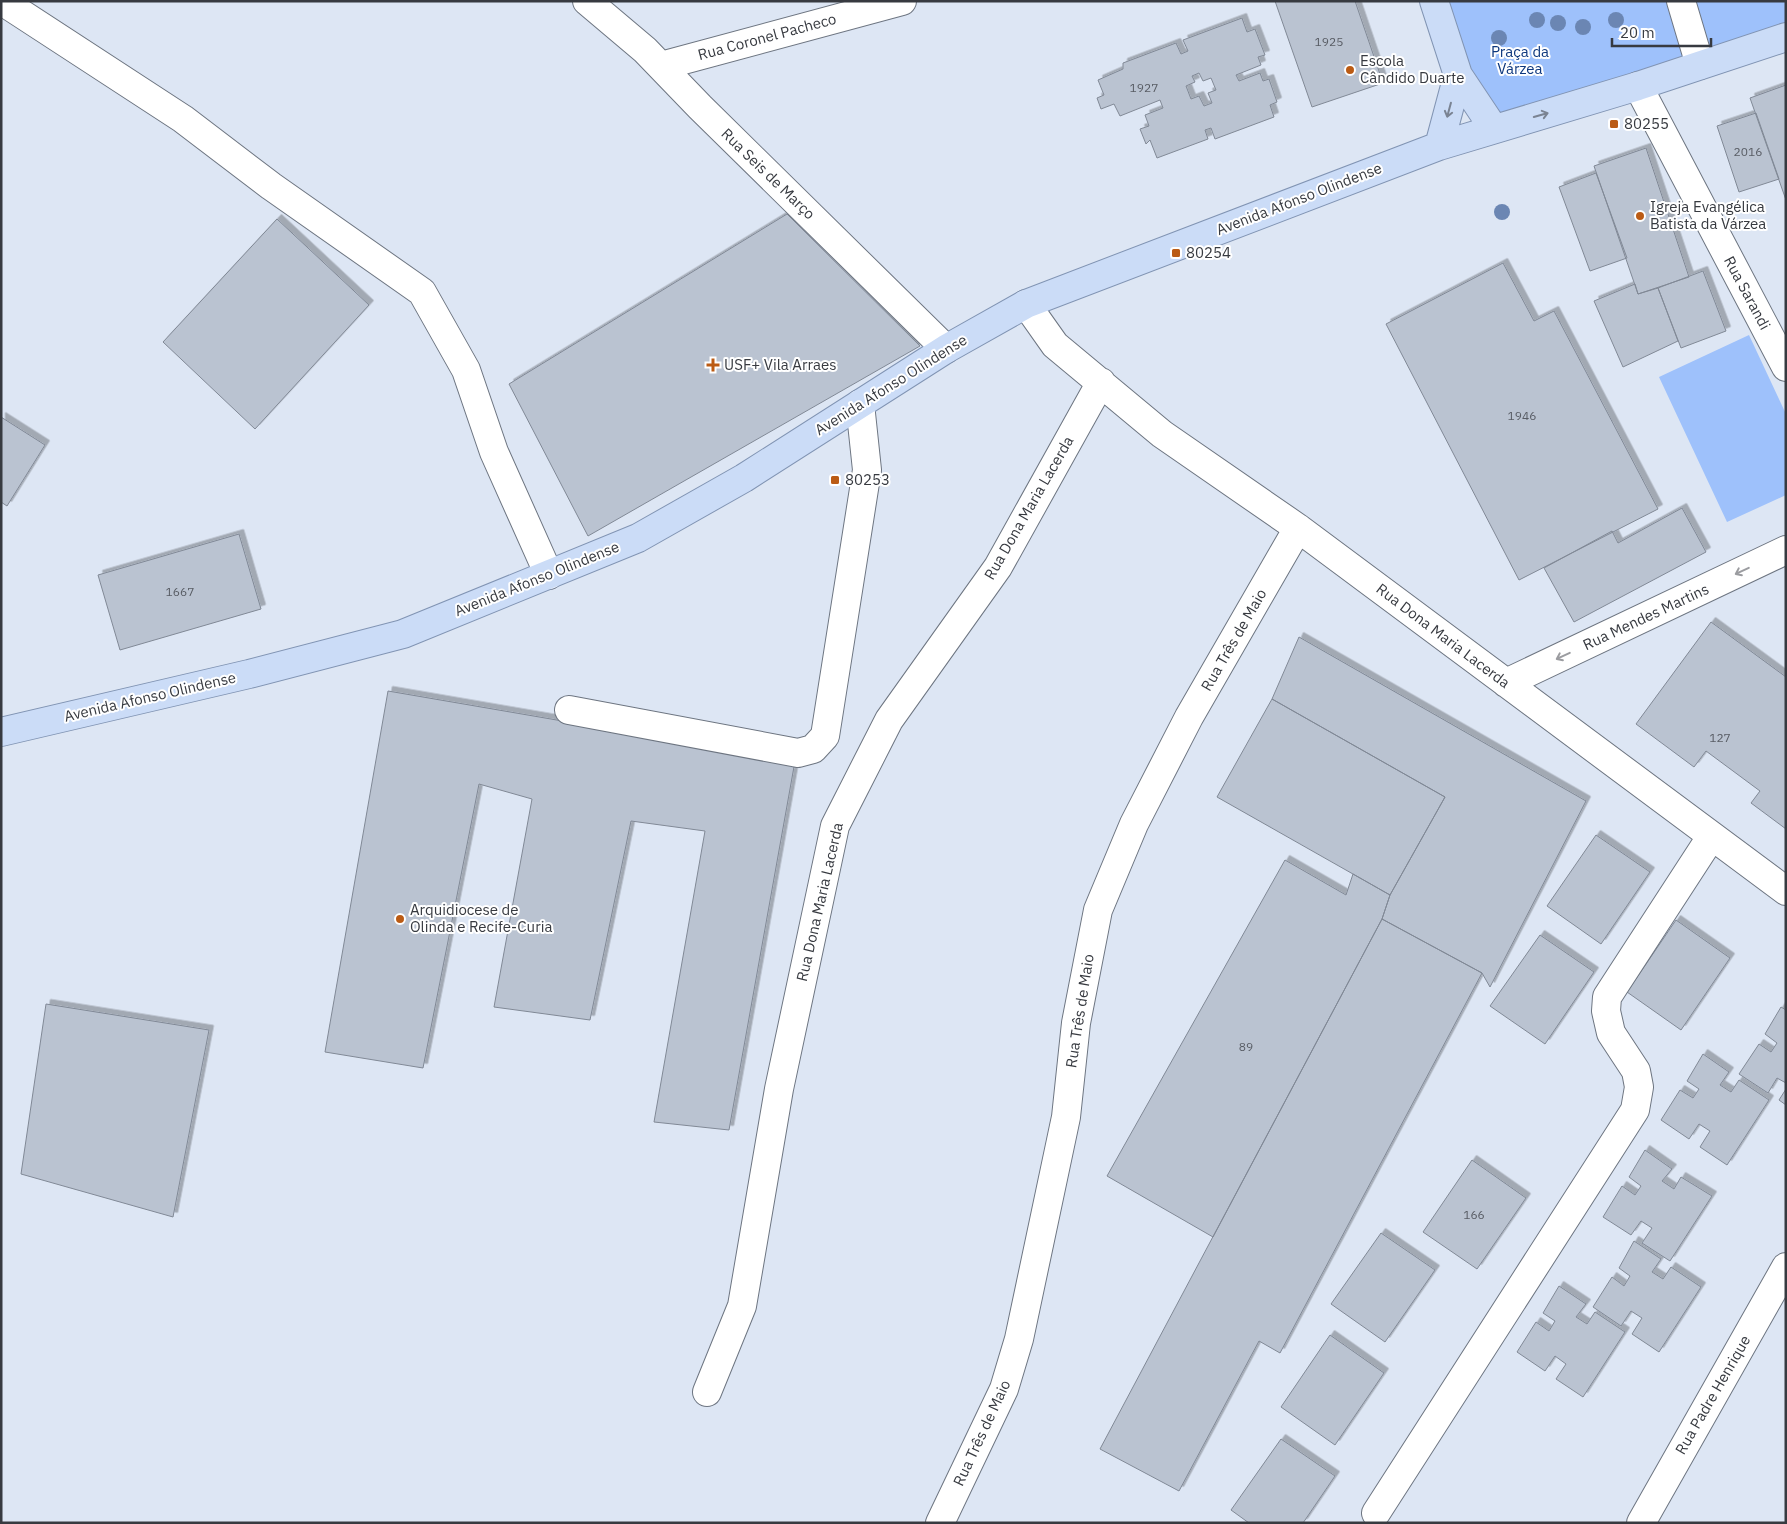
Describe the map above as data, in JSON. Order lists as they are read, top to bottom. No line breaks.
{"streets":{"main road":["Avenida Afonso Olindense"],"street":["Rua Coronel Pacheco","Rua Seis de Março","Rua Sarandi","Rua Dona Maria Lacerda","Rua Mendes Martins","Rua Três de Maio","Rua Padre Henrique"]},"crossings":[["Rua Coronel Pacheco","Rua Seis de Março"],["Rua Seis de Março","Avenida Afonso Olindense"],["Avenida Afonso Olindense","Rua Sarandi"],["Avenida Afonso Olindense","Rua Dona Maria Lacerda"],["Rua Dona Maria Lacerda","Rua Mendes Martins"],["Rua Dona Maria Lacerda","Rua Três de Maio"]],"one_way":["Rua Mendes Martins"],"parks":["Praça da Várzea"],"places":{"other":["Escola Cândido Duarte","Igreja Evangélica Batista da Várzea","Arquidiocese de Olinda e Recife-Curia"],"transit":["80255","80254","80253"],"health":["USF+ Vila Arraes"]},"house_numbers":["1925","1927","2016","1946","1667","127","89","166"],"scale_bar":"20 m"}
